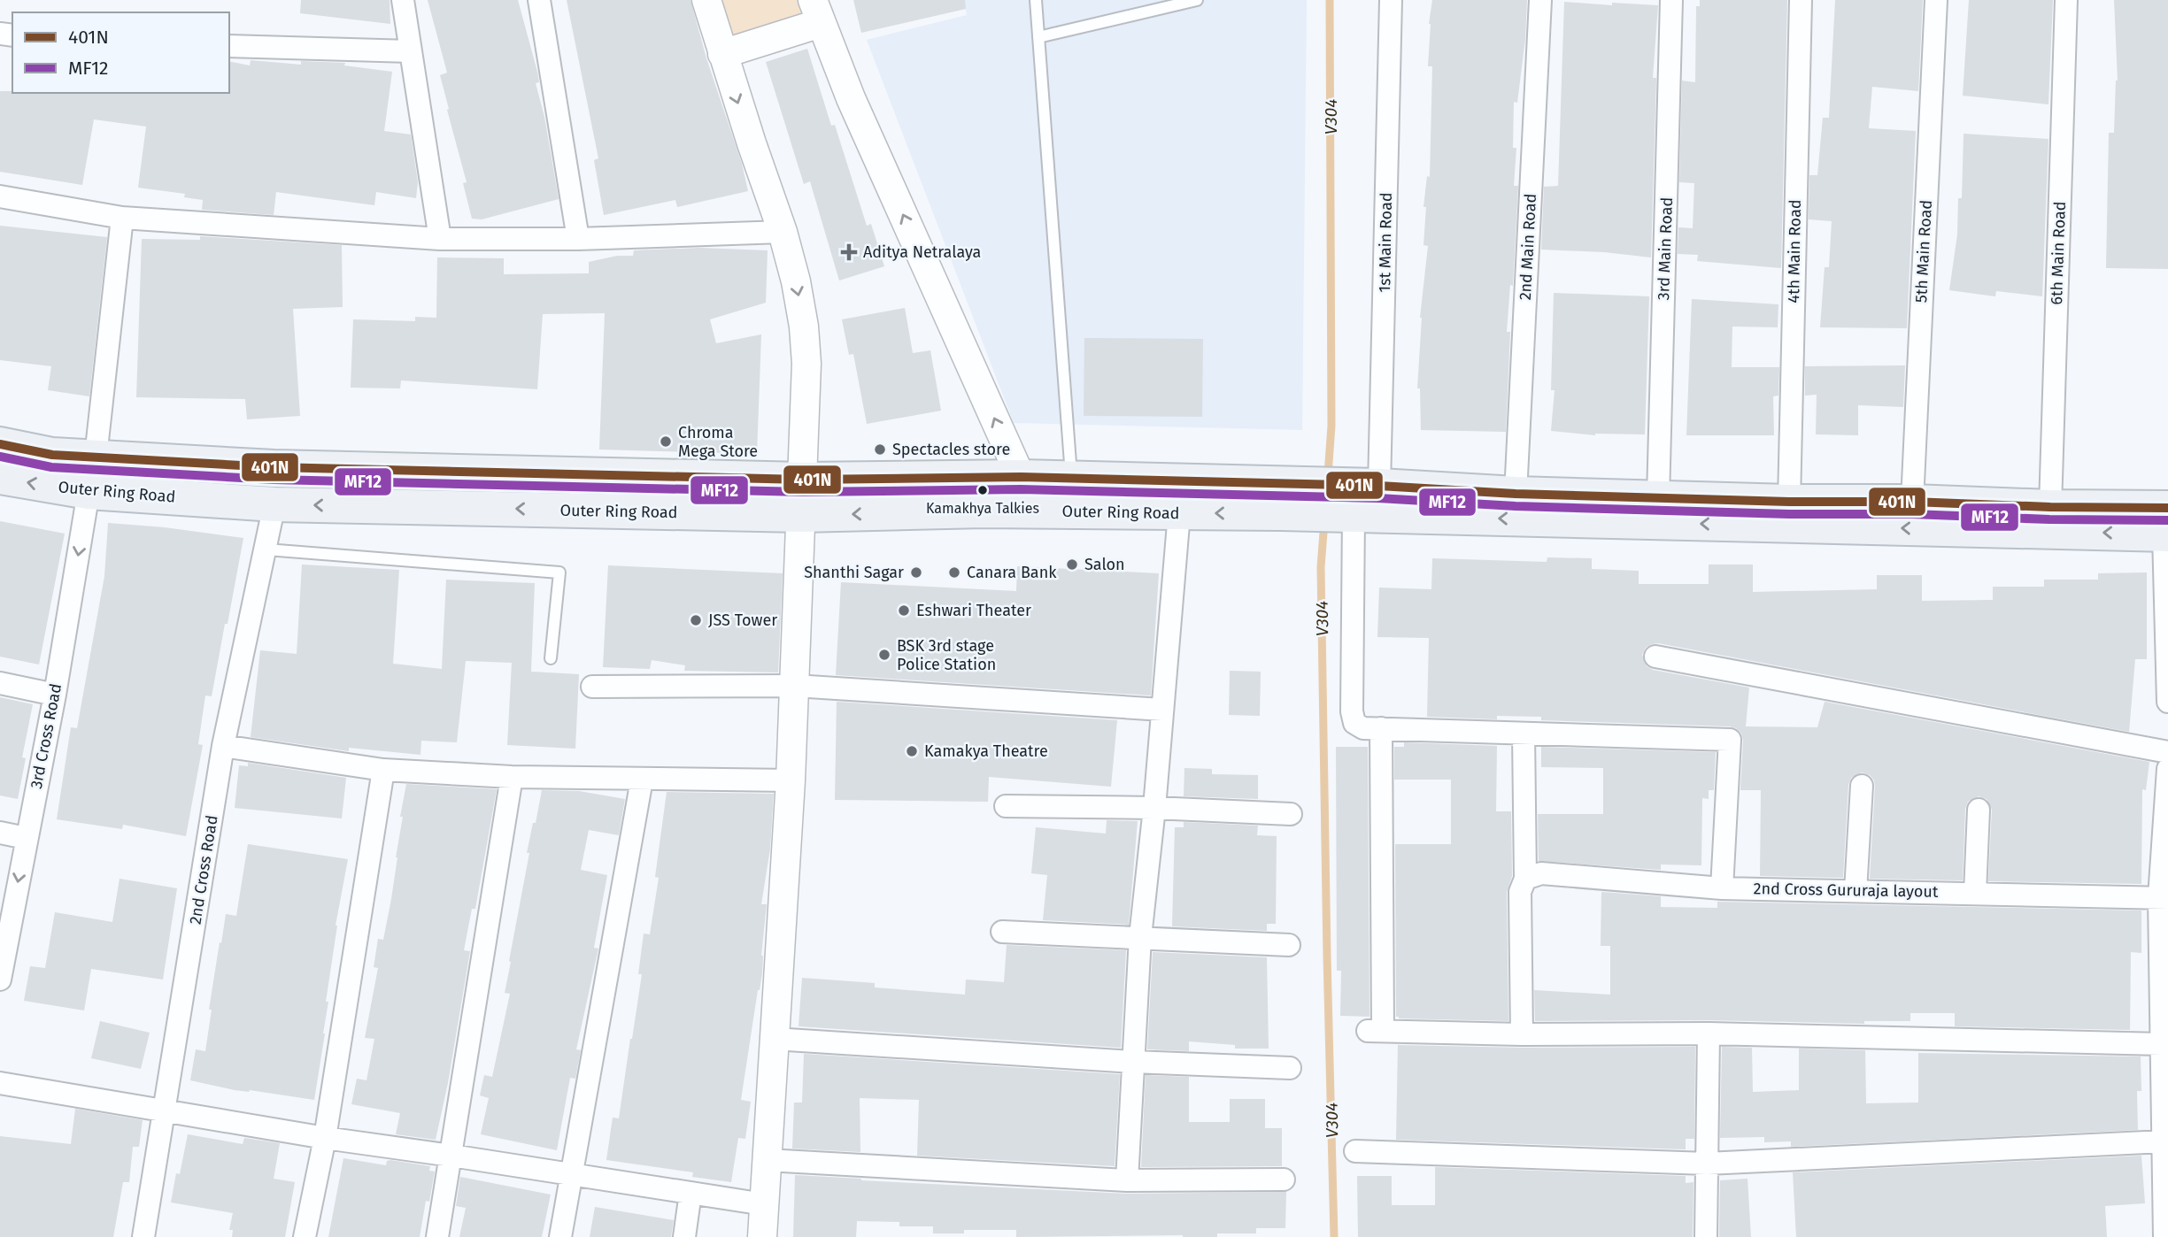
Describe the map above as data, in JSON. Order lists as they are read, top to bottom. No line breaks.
{"streets":{"highway":["Outer Ring Road"],"street":["1st Main Road","2nd Main Road","3rd Main Road","4th Main Road","5th Main Road","6th Main Road","3rd Cross Road","2nd Cross Road","2nd Cross Gururaja layout"]},"crossings":[["1st Main Road","Outer Ring Road"],["2nd Main Road","Outer Ring Road"],["3rd Main Road","Outer Ring Road"],["4th Main Road","Outer Ring Road"],["5th Main Road","Outer Ring Road"],["6th Main Road","Outer Ring Road"],["Outer Ring Road","3rd Cross Road"],["Outer Ring Road","2nd Cross Road"]],"one_way":["3rd Cross Road"],"water":["V304"],"places":{"health":["Aditya Netralaya"],"other":["Chroma Mega Store","Spectacles store","Kamakhya Talkies","Salon","Shanthi Sagar","Canara Bank","Eshwari Theater","JSS Tower","BSK 3rd stage Police Station","Kamakya Theatre"]},"lines":["transit line 401N","transit line MF12"],"legend":["401N","MF12"]}
